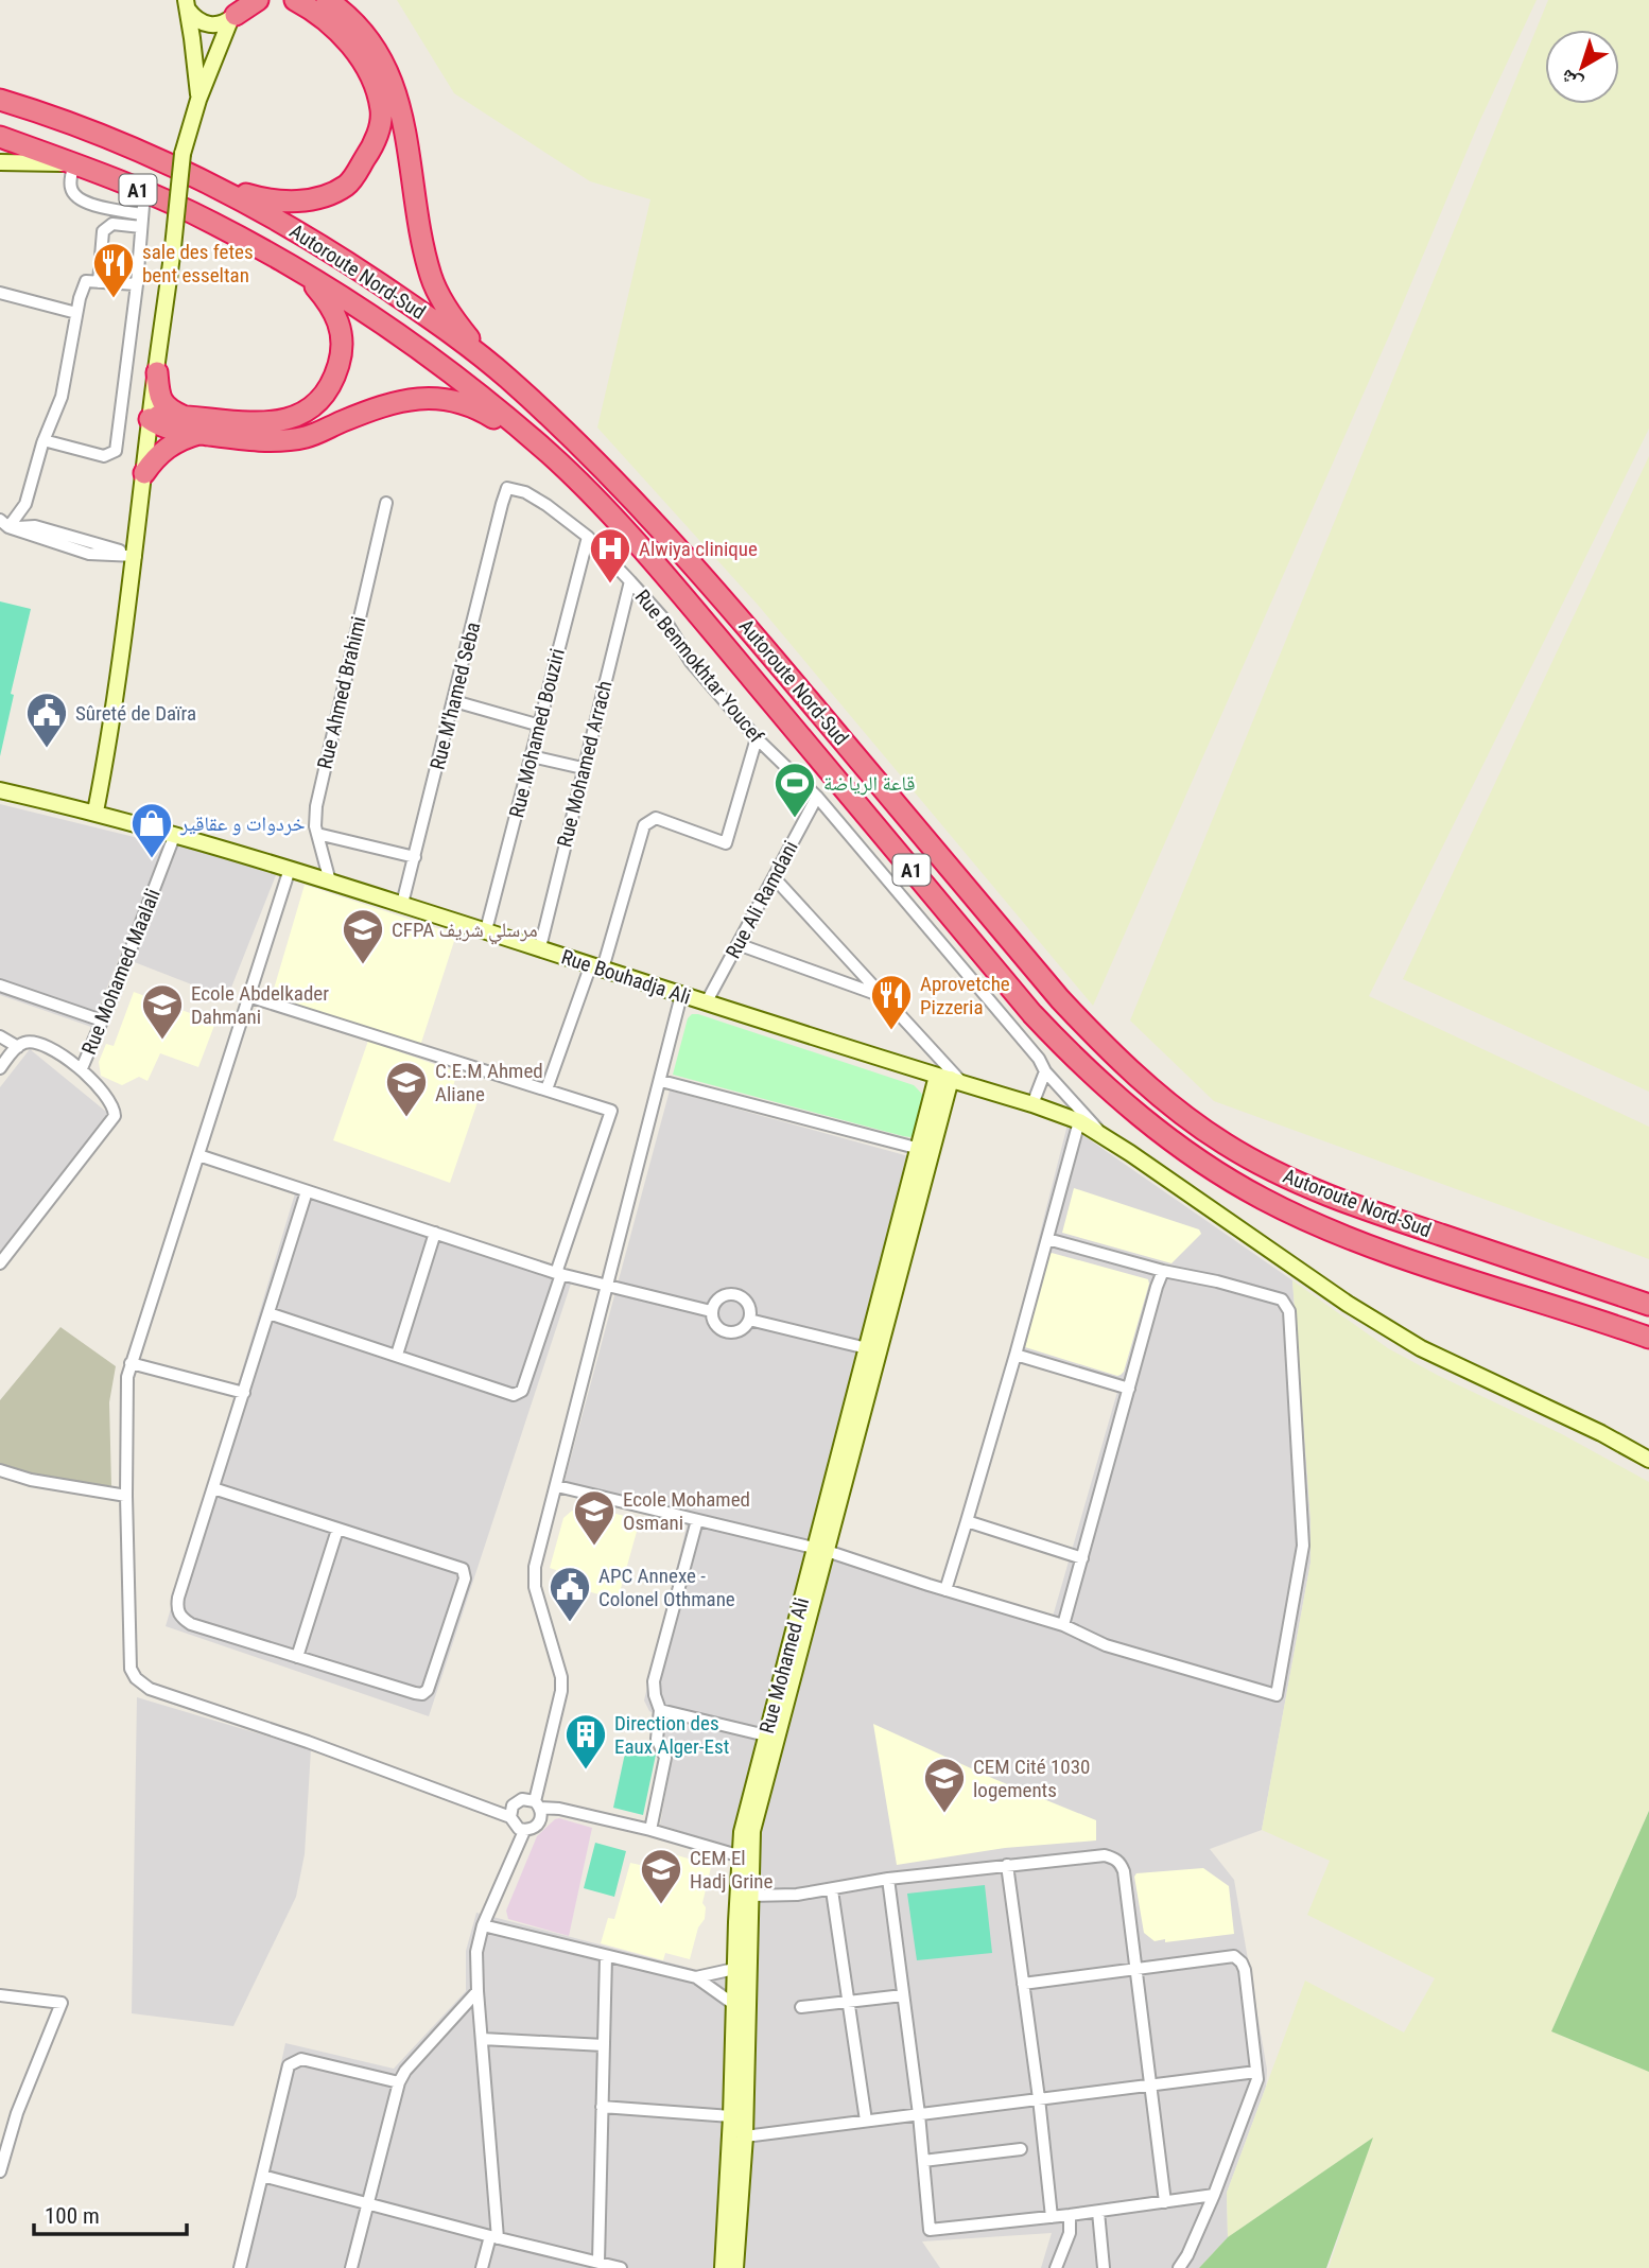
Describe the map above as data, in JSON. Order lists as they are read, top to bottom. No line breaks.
{"streets":{"highway":["A1","Autoroute Nord-Sud"],"main road":["Rue Bouhadja Ali","Rue Mohamed Ali"],"street":["Rue Benmokhtar Youcef","Rue Ahmed Brahimi","Rue M'hamed Seba","Rue Mohamed Bouziri","Rue Mohamed Arrach","Rue Ali Ramdani","Rue Mohamed Maalali"]},"crossings":[["Rue Benmokhtar Youcef","Rue M'hamed Seba"],["Rue Benmokhtar Youcef","Rue Mohamed Bouziri"],["Rue Benmokhtar Youcef","Rue Mohamed Arrach"],["Rue Benmokhtar Youcef","Rue Ali Ramdani"],["Rue Benmokhtar Youcef","Rue Bouhadja Ali"],["Rue Ahmed Brahimi","Rue Bouhadja Ali"],["Rue M'hamed Seba","Rue Bouhadja Ali"],["Rue Mohamed Bouziri","Rue Bouhadja Ali"],["Rue Mohamed Arrach","Rue Bouhadja Ali"],["Rue Ali Ramdani","Rue Bouhadja Ali"],["Rue Mohamed Maalali","Rue Bouhadja Ali"],["Rue Bouhadja Ali","Rue Mohamed Ali"]],"places":{"restaurant":["sale des fetes bent esseltan","Aprovetche Pizzeria"],"hospital":["Alwiya clinique"],"public building":["Sûreté de Daïra","APC Annexe - Colonel Othmane"],"sports":["قاعة الرياضة"],"shop":["خردوات و عقاقير"],"school or university":["CFPA مرسلي شريف","Ecole Abdelkader Dahmani","C.E.M Ahmed Aliane","Ecole Mohamed Osmani","CEM Cité 1030 logements","CEM El Hadj Grine"],"building":["Direction des Eaux Alger-Est"]},"scale_bar":"100 m","north":"bottom left"}
